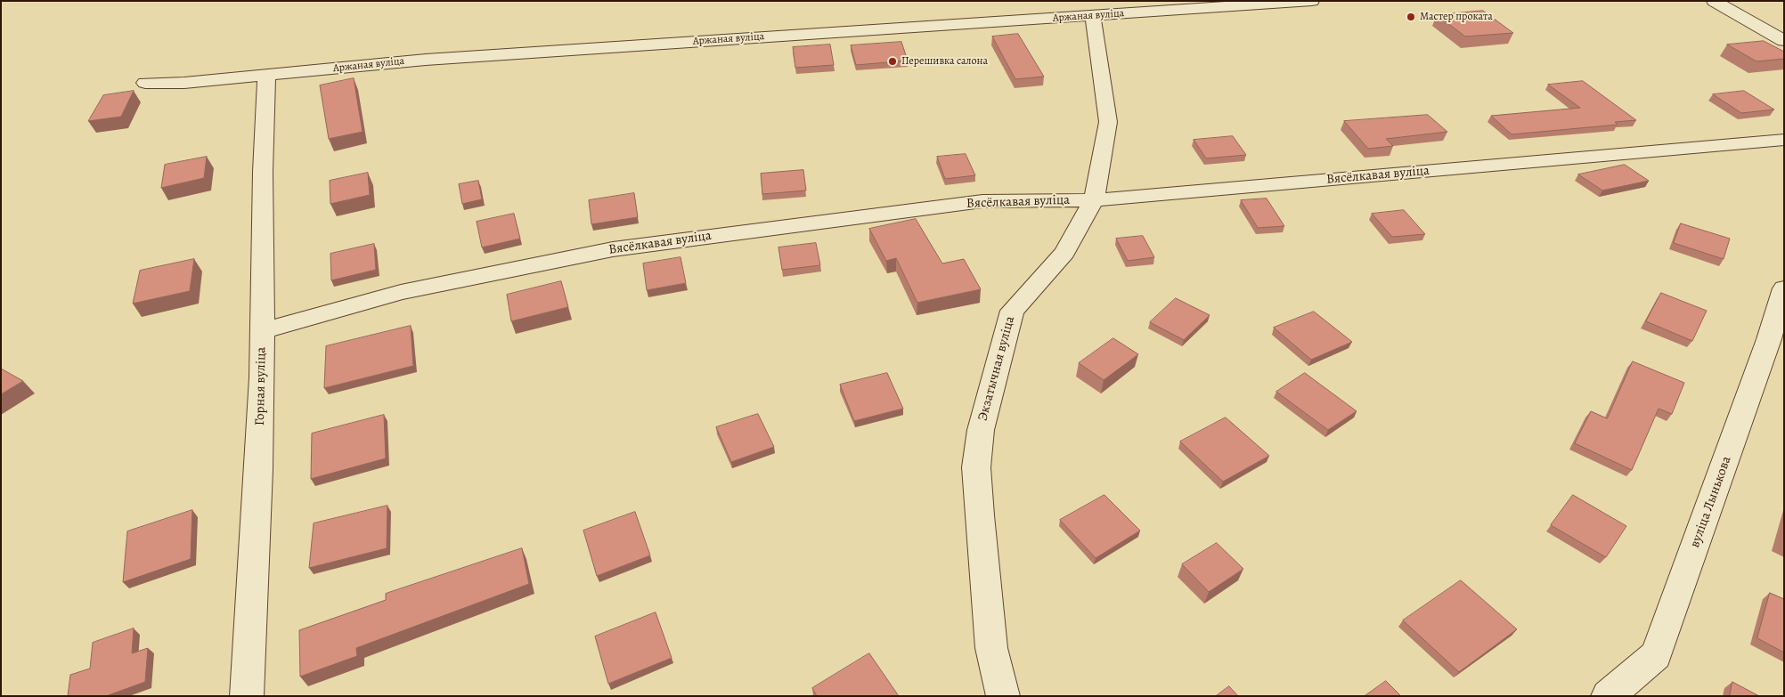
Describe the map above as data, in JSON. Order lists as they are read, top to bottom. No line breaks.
{"streets":{"street":["Аржаная вуліца","Вясёлкавая вуліца","Экзатычная вуліца","Горная вуліца","вуліца Лынькова"]},"crossings":[["Аржаная вуліца","Экзатычная вуліца"],["Аржаная вуліца","Горная вуліца"],["Вясёлкавая вуліца","Экзатычная вуліца"],["Вясёлкавая вуліца","Горная вуліца"]],"places":["Мастер проката","Перешивка салона"]}
